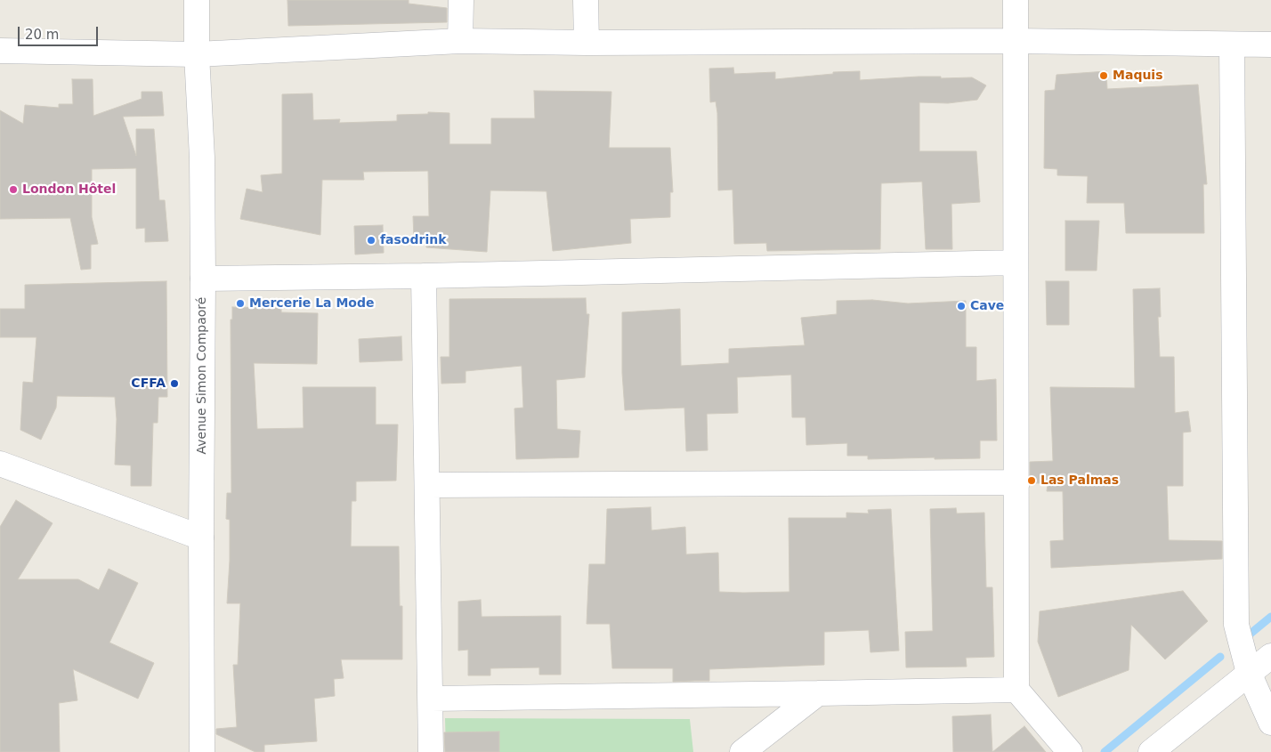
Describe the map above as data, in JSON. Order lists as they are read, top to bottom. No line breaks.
{"streets":{"street":["Avenue Simon Compaoré"]},"places":["Maquis","London Hôtel","fasodrink","Mercerie La Mode","Cave","CFFA","Las Palmas"],"scale_bar":"20 m"}
